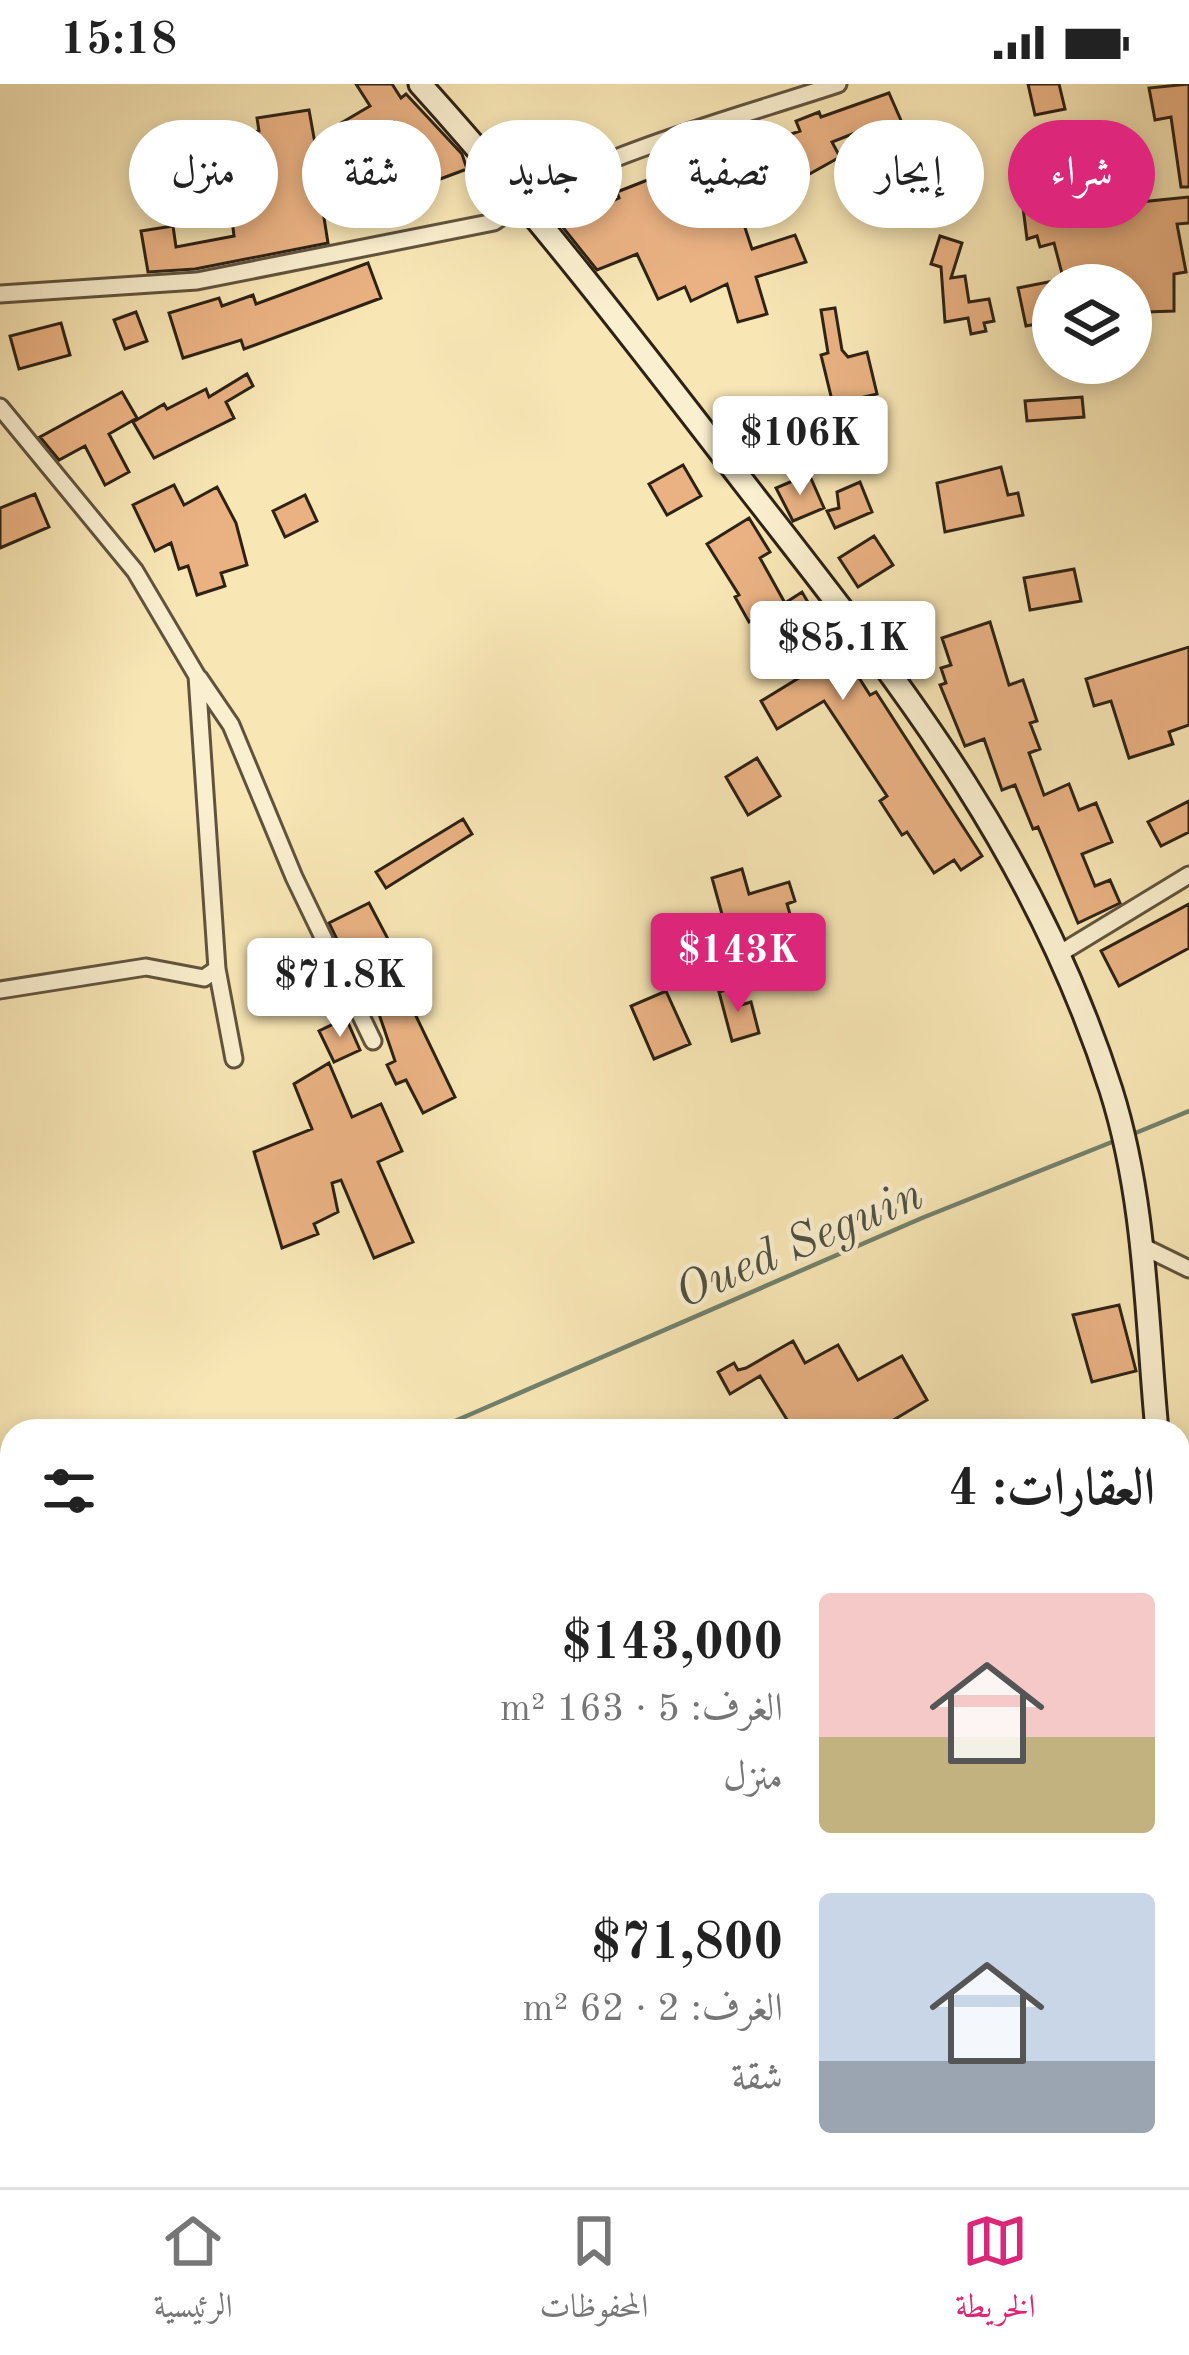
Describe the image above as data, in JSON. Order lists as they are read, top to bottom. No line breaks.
{"water":["Oued Seguin"],"page":{"status":"15:18","chip":["شراء","إيجار","تصفية","جديد","شقة","منزل"],"price":["$106K","$85.1K","$143K","$71.8K"],"heading":"العقارات: 4","list":[{"name":"$143,000","note":"الغرف: 5 · 163 m² · منزل"},{"name":"$71,800","note":"الغرف: 2 · 62 m² · شقة"}],"tabs":["الخريطة","المحفوظات","الرئيسية"]}}
